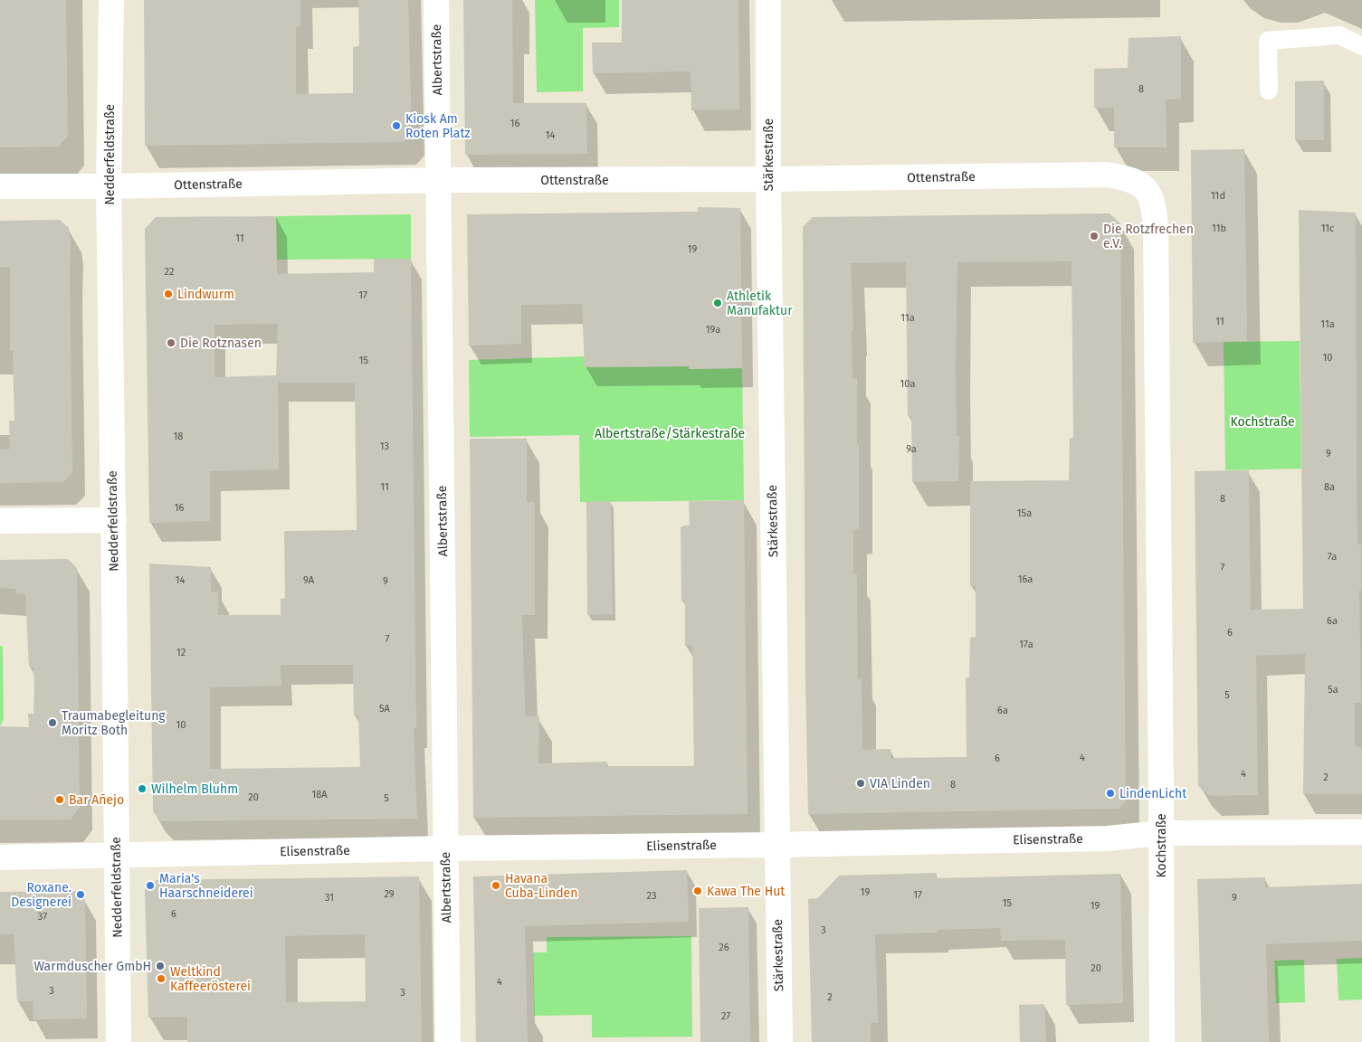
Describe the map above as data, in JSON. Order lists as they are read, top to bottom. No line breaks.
{"streets":{"street":["Albertstraße","Nedderfeldstraße","Stärkestraße","Ottenstraße","Elisenstraße","Kochstraße"]},"crossings":[["Albertstraße","Ottenstraße"],["Albertstraße","Elisenstraße"],["Nedderfeldstraße","Ottenstraße"],["Nedderfeldstraße","Elisenstraße"],["Stärkestraße","Ottenstraße"],["Stärkestraße","Elisenstraße"],["Ottenstraße","Kochstraße"],["Elisenstraße","Kochstraße"]],"parks":["Kochstraße","Albertstraße/Stärkestraße"],"places":["Kiosk Am Roten Platz","Die Rotzfrechen e.V.","Lindwurm","Athletik Manufaktur","Die Rotznasen","Traumabegleitung Moritz Both","VIA Linden","Wilhelm Bluhm","LindenLicht","Bar Añejo","Maria's Haarschneiderei","Havana Cuba-Linden","Kawa The Hut","Roxane. Designerei","Warmduscher GmbH","Weltkind Kaffeerösterei"],"house_numbers":["8","16","14","11d","11b","11c","11","19","22","17","11a","11","11a","19a","10","15","10a","18","13","9a","9","11","8a","8","16","15a","7a","7","16a","14","9A","9","6a","6","7","17a","12","5a","5","5A","6a","10","4","6","4","2","8","18A","20","5","19","29","17","23","31","9","15","19","6","37","3","26","20","4","3","3","2","27"]}
